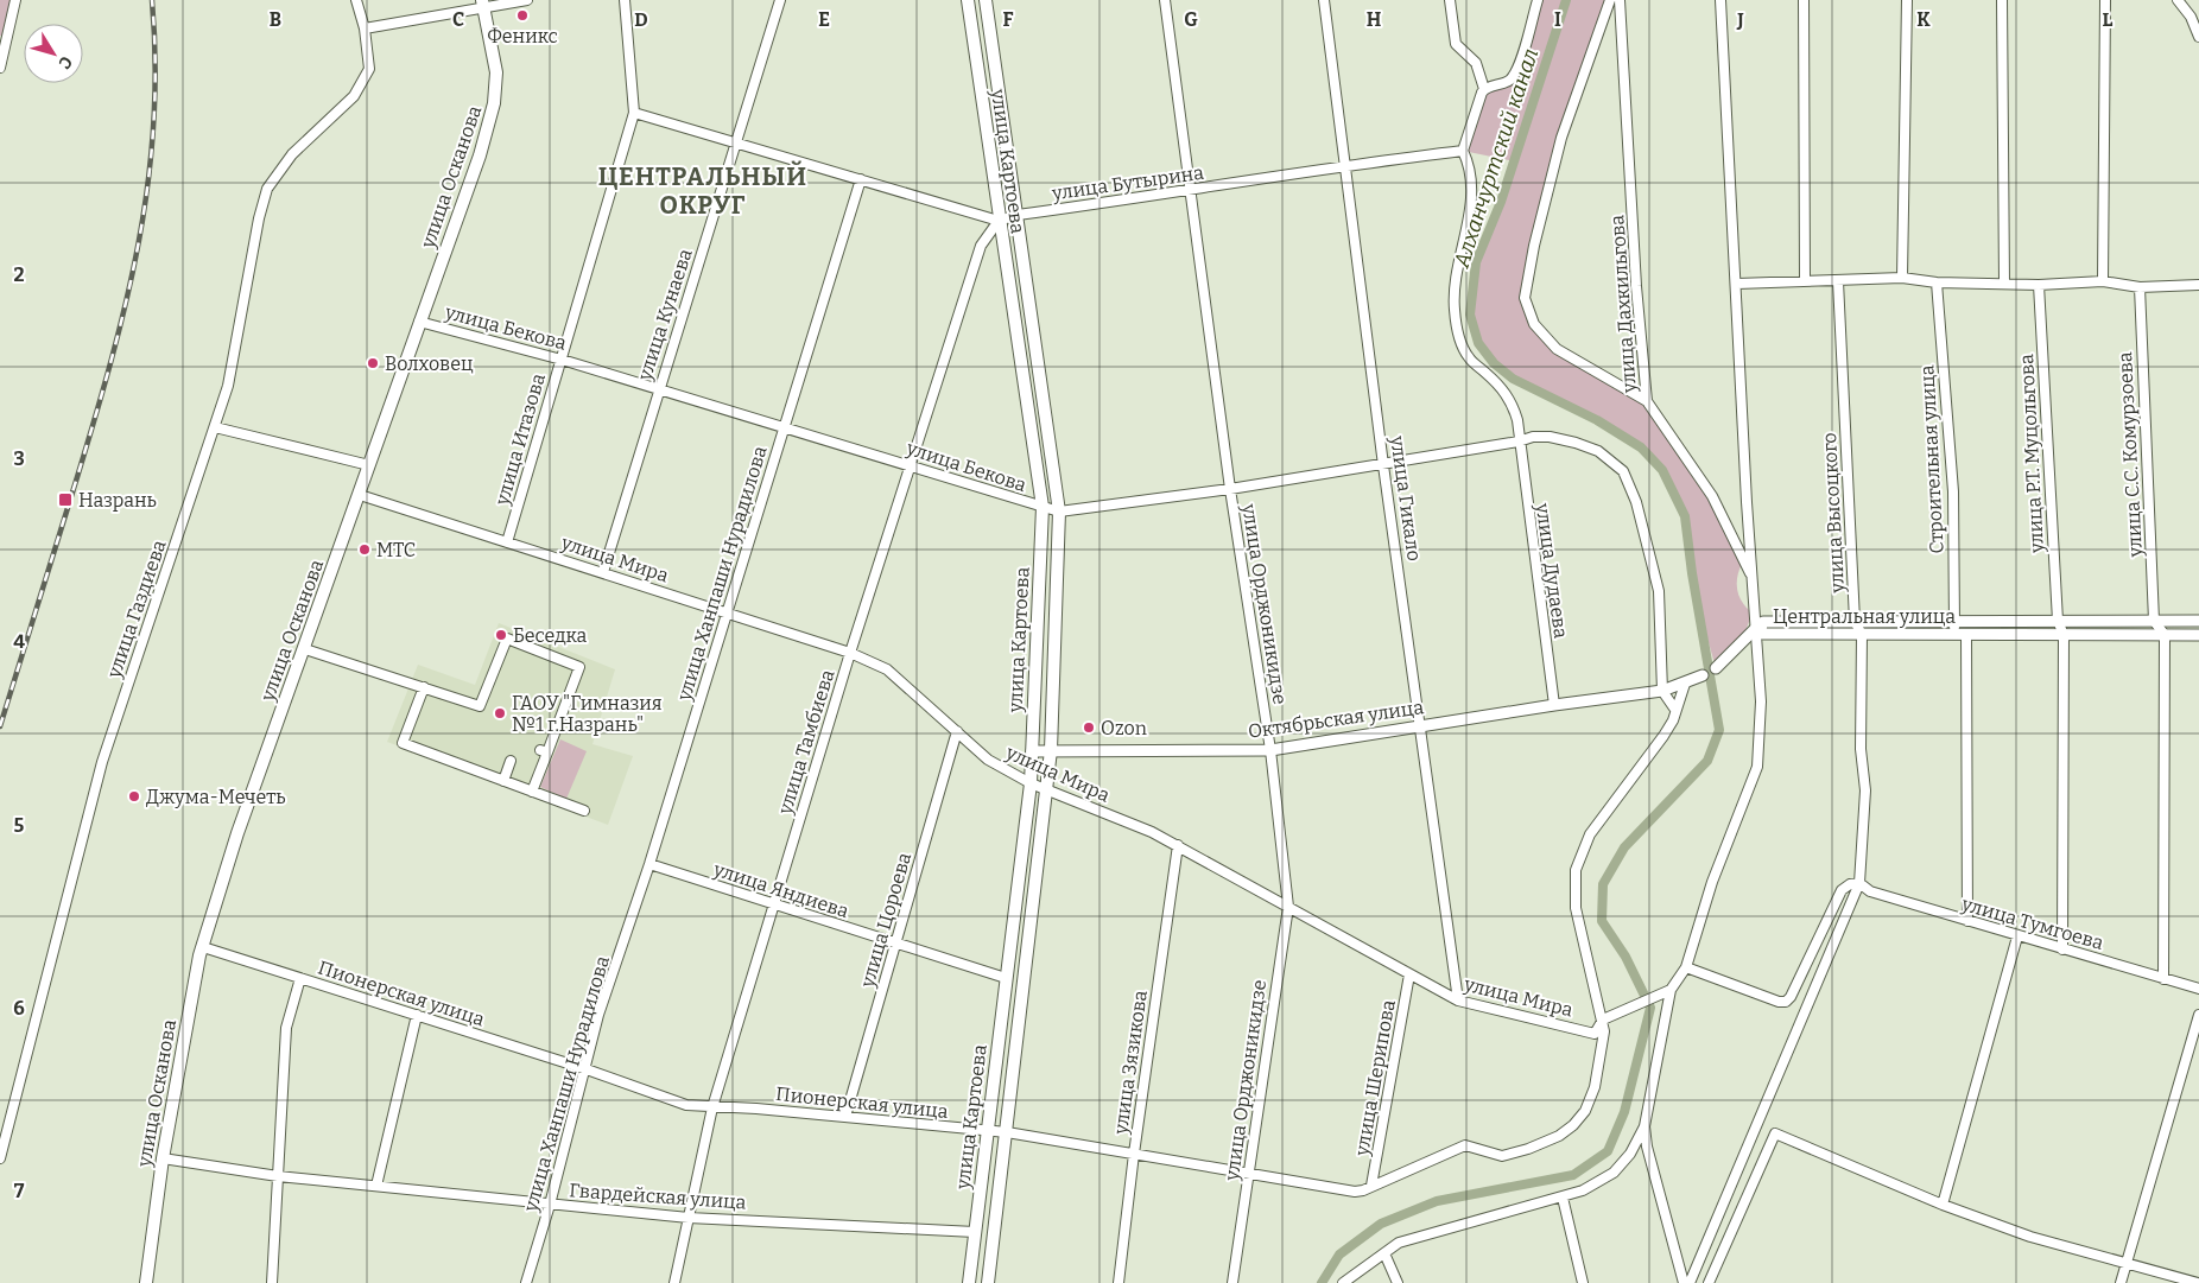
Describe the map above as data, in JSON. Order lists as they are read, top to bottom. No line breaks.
{"streets":{"main road":["улица Картоева","улица Осканова"],"street":["улица Бутырина","улица Дахкильгова","улица Кунаева","улица Бекова","улица Итазова","улица Р.Т. Муцольгова","улица С.С. Комурзоева","Строительная улица","улица Гикало","улица Высоцкого","улица Мира","улица Дудаева","улица Ханпаши Нурадилова","улица Орджоникидзе","улица Газдиева","Центральная улица","Октябрьская улица","улица Тамбиева","улица Яндиева","улица Цороева","улица Тумгоева","Пионерская улица","улица Зязикова","улица Шерипова","Гвардейская улица"]},"crossings":[["улица Картоева","улица Бутырина"],["улица Картоева","улица Бекова"],["улица Картоева","улица Мира"],["улица Картоева","Октябрьская улица"],["улица Картоева","улица Тамбиева"],["улица Картоева","улица Яндиева"],["улица Картоева","Пионерская улица"],["улица Картоева","Гвардейская улица"],["улица Осканова","улица Бекова"],["улица Осканова","улица Мира"],["улица Осканова","Пионерская улица"],["улица Осканова","Гвардейская улица"],["улица Бутырина","улица Гикало"],["улица Бутырина","улица Дудаева"],["улица Бутырина","улица Орджоникидзе"],["улица Бутырина","улица Тамбиева"],["улица Кунаева","улица Бекова"],["улица Кунаева","улица Мира"],["улица Бекова","улица Итазова"],["улица Бекова","улица Гикало"],["улица Бекова","улица Дудаева"],["улица Бекова","улица Ханпаши Нурадилова"],["улица Бекова","улица Орджоникидзе"],["улица Бекова","Октябрьская улица"],["улица Бекова","улица Тамбиева"],["улица Итазова","улица Мира"],["улица Р.Т. Муцольгова","Центральная улица"],["улица С.С. Комурзоева","Центральная улица"],["Строительная улица","Центральная улица"],["улица Гикало","улица Мира"],["улица Гикало","Октябрьская улица"],["улица Высоцкого","Центральная улица"],["улица Высоцкого","улица Тумгоева"],["улица Мира","улица Ханпаши Нурадилова"],["улица Мира","улица Орджоникидзе"],["улица Мира","улица Тамбиева"],["улица Мира","улица Цороева"],["улица Мира","Пионерская улица"],["улица Мира","улица Зязикова"],["улица Мира","улица Шерипова"],["улица Дудаева","Октябрьская улица"],["улица Ханпаши Нурадилова","улица Яндиева"],["улица Ханпаши Нурадилова","Пионерская улица"],["улица Ханпаши Нурадилова","Гвардейская улица"],["улица Орджоникидзе","Октябрьская улица"],["улица Орджоникидзе","Пионерская улица"],["улица Тамбиева","улица Яндиева"],["улица Тамбиева","Пионерская улица"],["улица Тамбиева","Гвардейская улица"],["улица Яндиева","улица Цороева"],["улица Цороева","Пионерская улица"],["Пионерская улица","улица Зязикова"],["Пионерская улица","улица Шерипова"]],"districts":["ЦЕНТРАЛЬНЫЙ ОКРУГ"],"water":["Алханчуртский канал"],"places":{"other":["Феникс","Волховец","МТС","Беседка","ГАОУ \"Гимназия №1 г.Назрань\"","Ozon","Джума-Мечеть"],"transit":["Назрань"]},"north":"bottom right","grid":{"columns":["B","C","D","E","F","G","H","I","J","K","L"],"rows":["2","3","4","5","6","7"]}}
